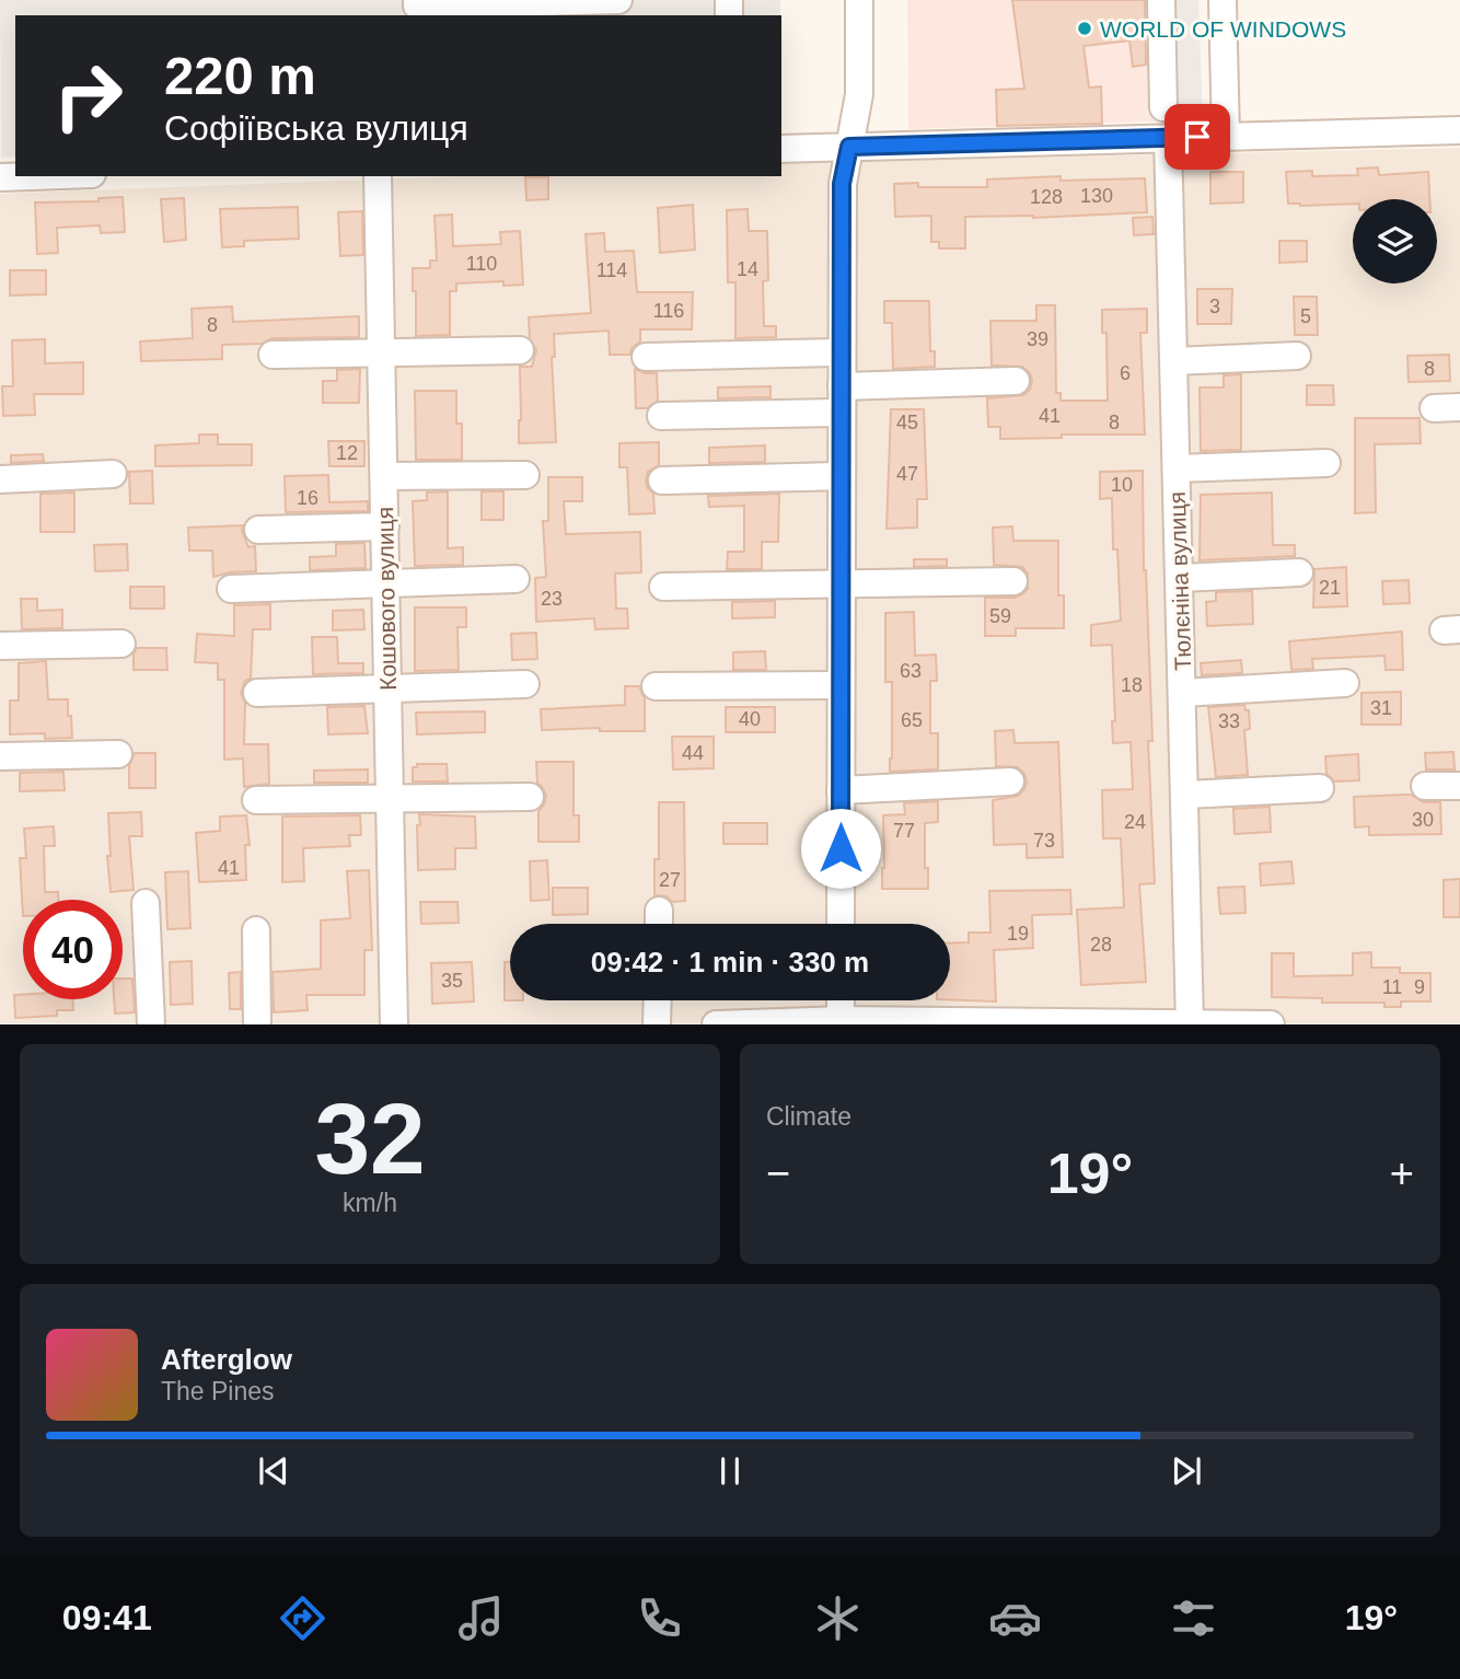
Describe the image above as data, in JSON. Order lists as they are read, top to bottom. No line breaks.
{"streets":{"street":["Тюлєніна вулиця","Кошового вулиця"]},"places":["WORLD OF WINDOWS"],"house_numbers":["130","128","110","14","114","3","116","5","8","39","8","6","41","45","8","12","47","10","16","21","23","59","63","18","31","40","65","33","44","30","24","77","73","41","27","19","28","35","11","9"],"page":{"turn":["220 m","Софіївська вулиця"],"limit":"40","trip":"09:42 · 1 min · 330 m","tile":[["32","km/h"],"Climate"],"heat":["−","19°","+"],"song":["Afterglow","The Pines"],"tabs":["09:41","19°"]}}
